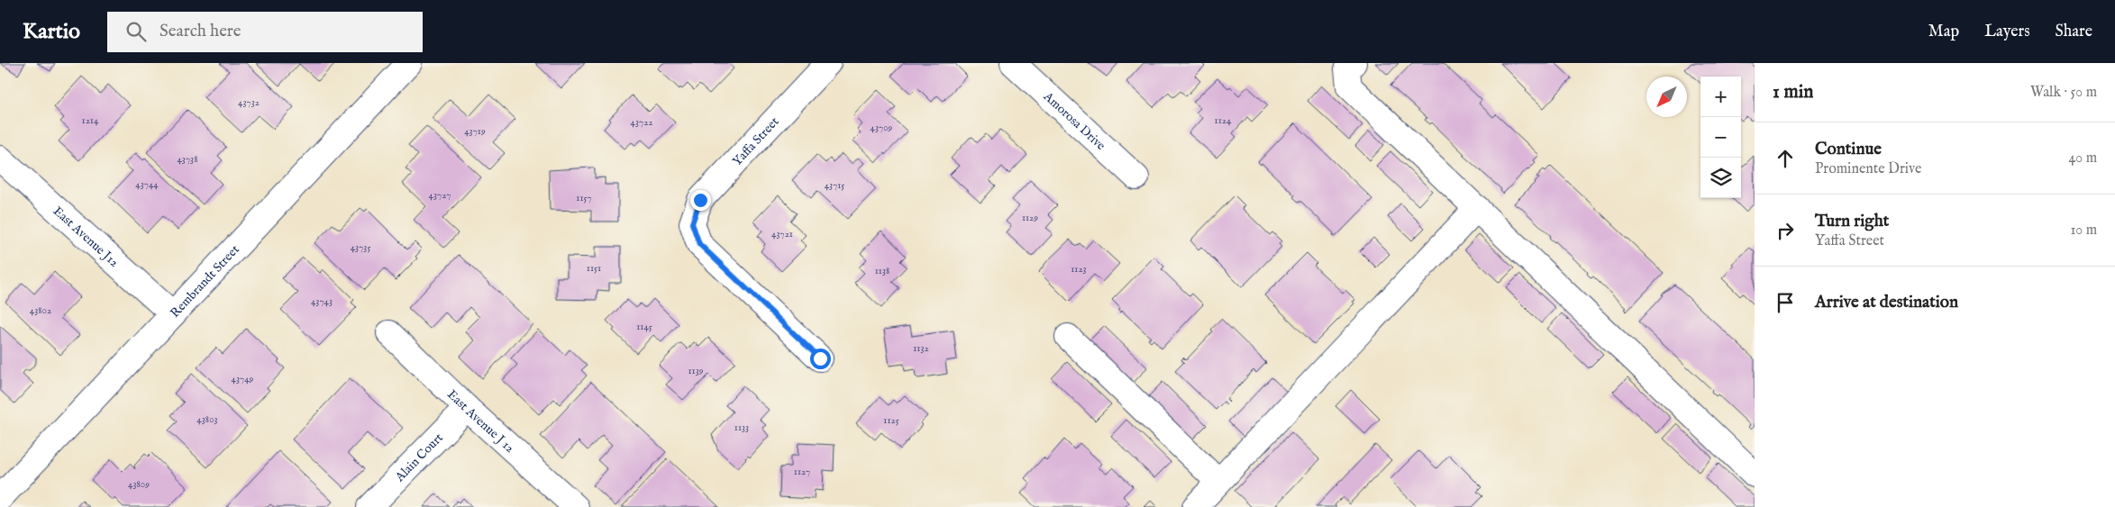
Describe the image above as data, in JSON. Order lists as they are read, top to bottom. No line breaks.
{"streets":{"street":["Amorosa Drive","Yaffa Street","East Avenue J12","Rembrandt Street","East Avenue J 12","Alain Court"]},"crossings":[["East Avenue J12","Rembrandt Street"],["East Avenue J 12","Alain Court"]],"house_numbers":["43732","1214","1124","43722","43709","43719","43738","43744","43715","43727","1157","1129","43721","43735","1151","1123","1138","43743","43802","1145","1132","1139","43749","43803","1125","1133","1127","43809"],"north":"bottom left","page":{"header":"Kartio","search":"Search here","nav":["Map","Layers","Share"],"heading":["1 min","Walk · 50 m"],"map_buttons":["+","−"],"list":[["Continue","Prominente Drive","40 m"],["Turn right","Yaffa Street","10 m"],"Arrive at destination"]}}
